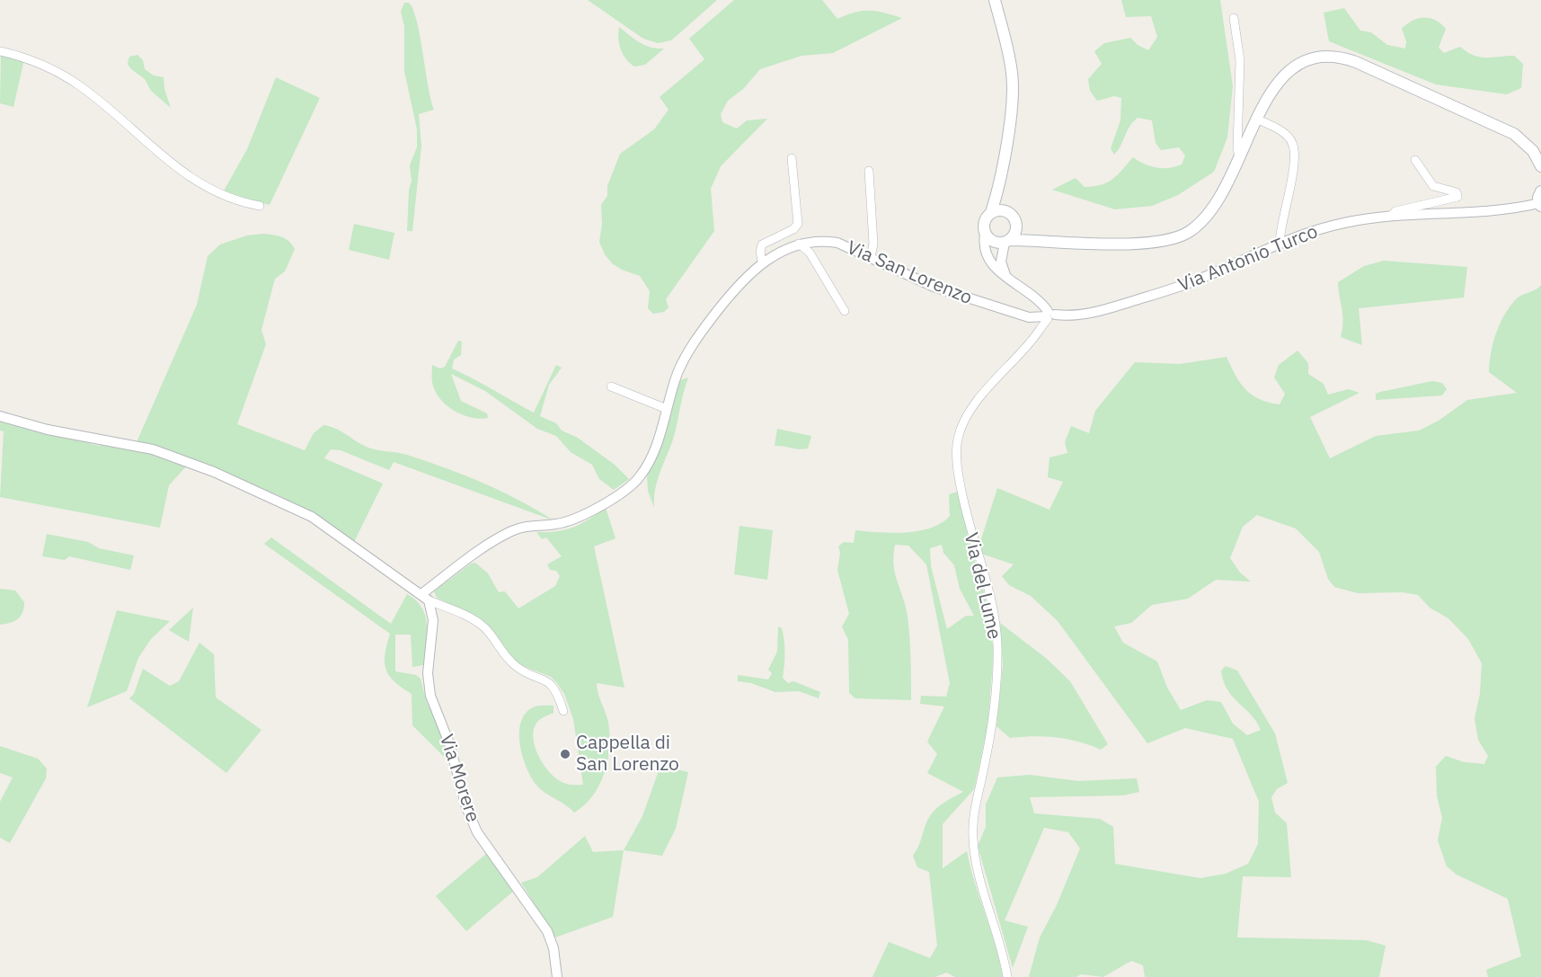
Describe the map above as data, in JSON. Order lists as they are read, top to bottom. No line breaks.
{"streets":{"street":["Via Antonio Turco","Via San Lorenzo","Via del Lume","Via Morere"]},"crossings":[["Via Antonio Turco","Via San Lorenzo"],["Via Antonio Turco","Via del Lume"],["Via San Lorenzo","Via del Lume"],["Via San Lorenzo","Via Morere"]],"places":["Cappella di San Lorenzo"]}
